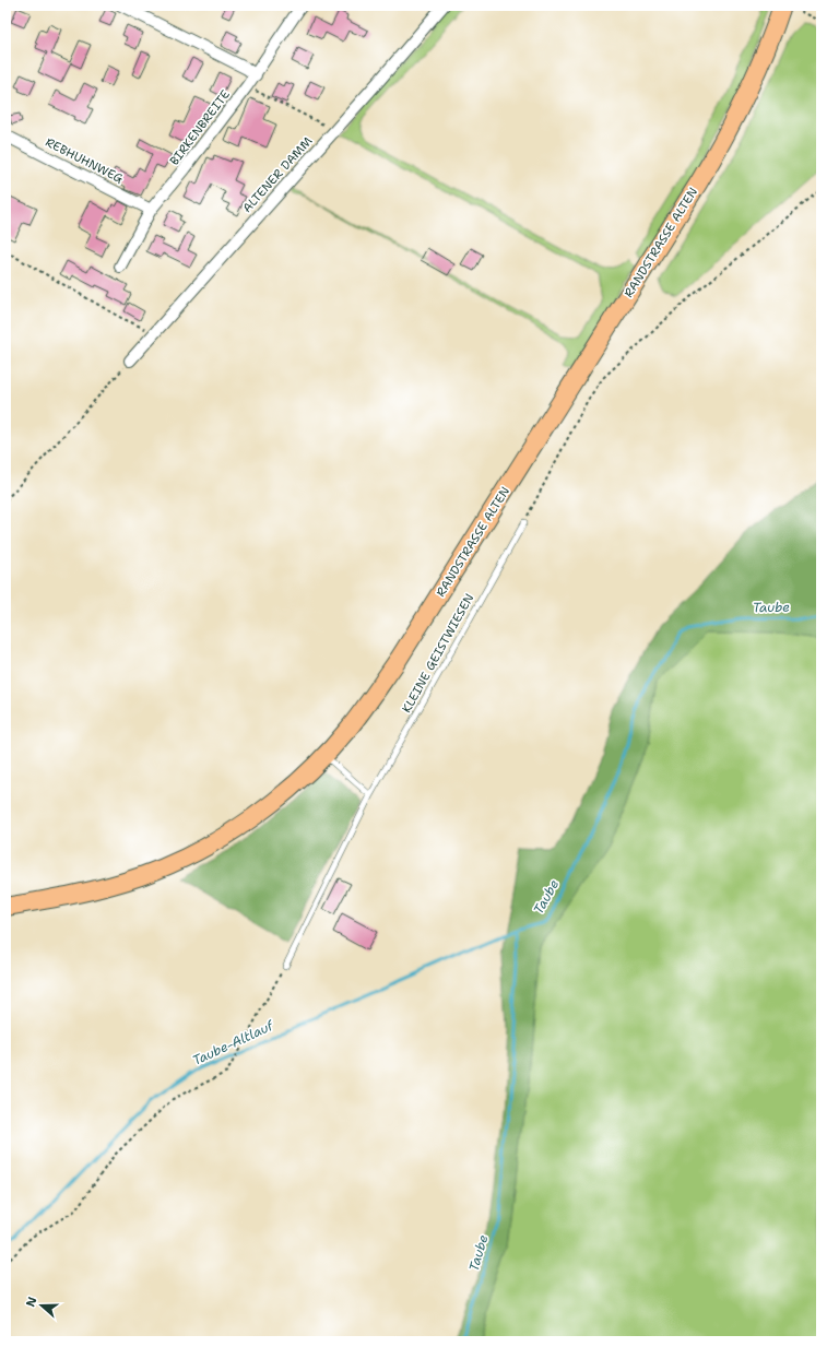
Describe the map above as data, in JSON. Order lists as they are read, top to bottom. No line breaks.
{"streets":{"main road":["RANDSTRASSE ALTEN"],"street":["BIRKENBREITE","REBHUHNWEG","ALTENER DAMM"],"lane":["KLEINE GEISTWIESEN"]},"crossings":[["BIRKENBREITE","REBHUHNWEG"]],"water":["Taube","Taube-Altlauf"],"north":"left"}
